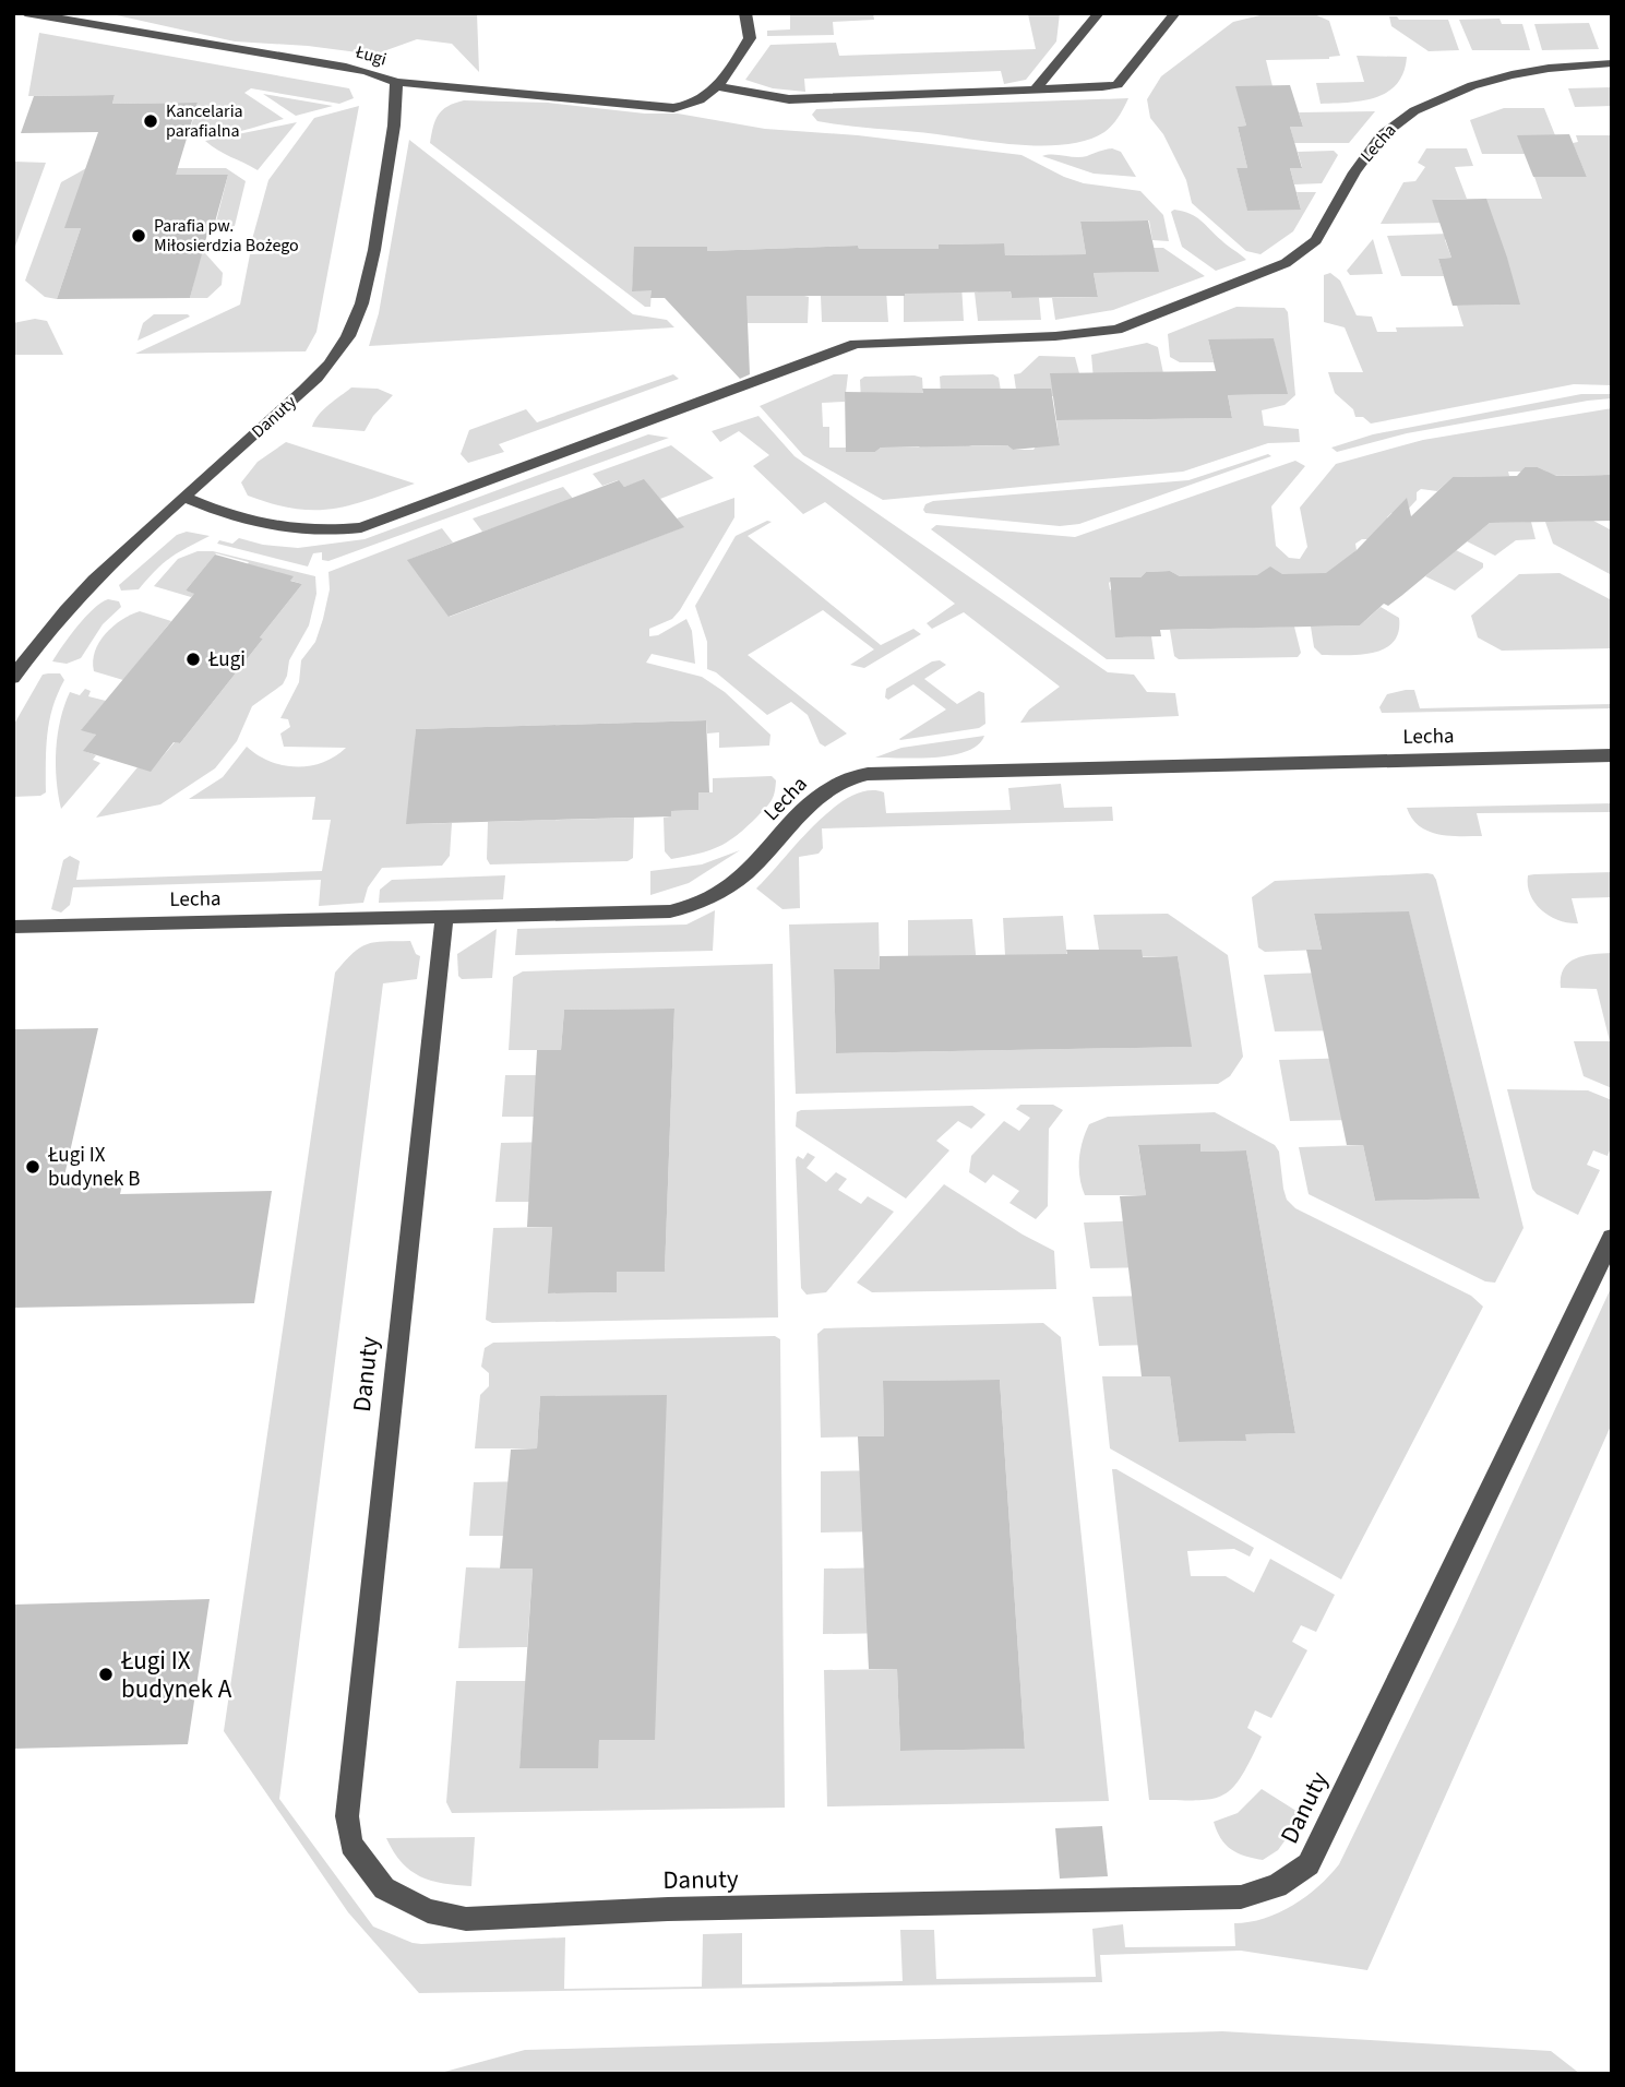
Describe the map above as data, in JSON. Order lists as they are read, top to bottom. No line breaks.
{"streets":{"street":["Ługi","Lecha","Danuty"]},"crossings":[["Ługi","Danuty"],["Lecha","Danuty"]],"places":["Kancelaria parafialna","Parafia pw. Miłosierdzia Bożego","Ługi","Ługi IX budynek B","Ługi IX budynek A"]}
